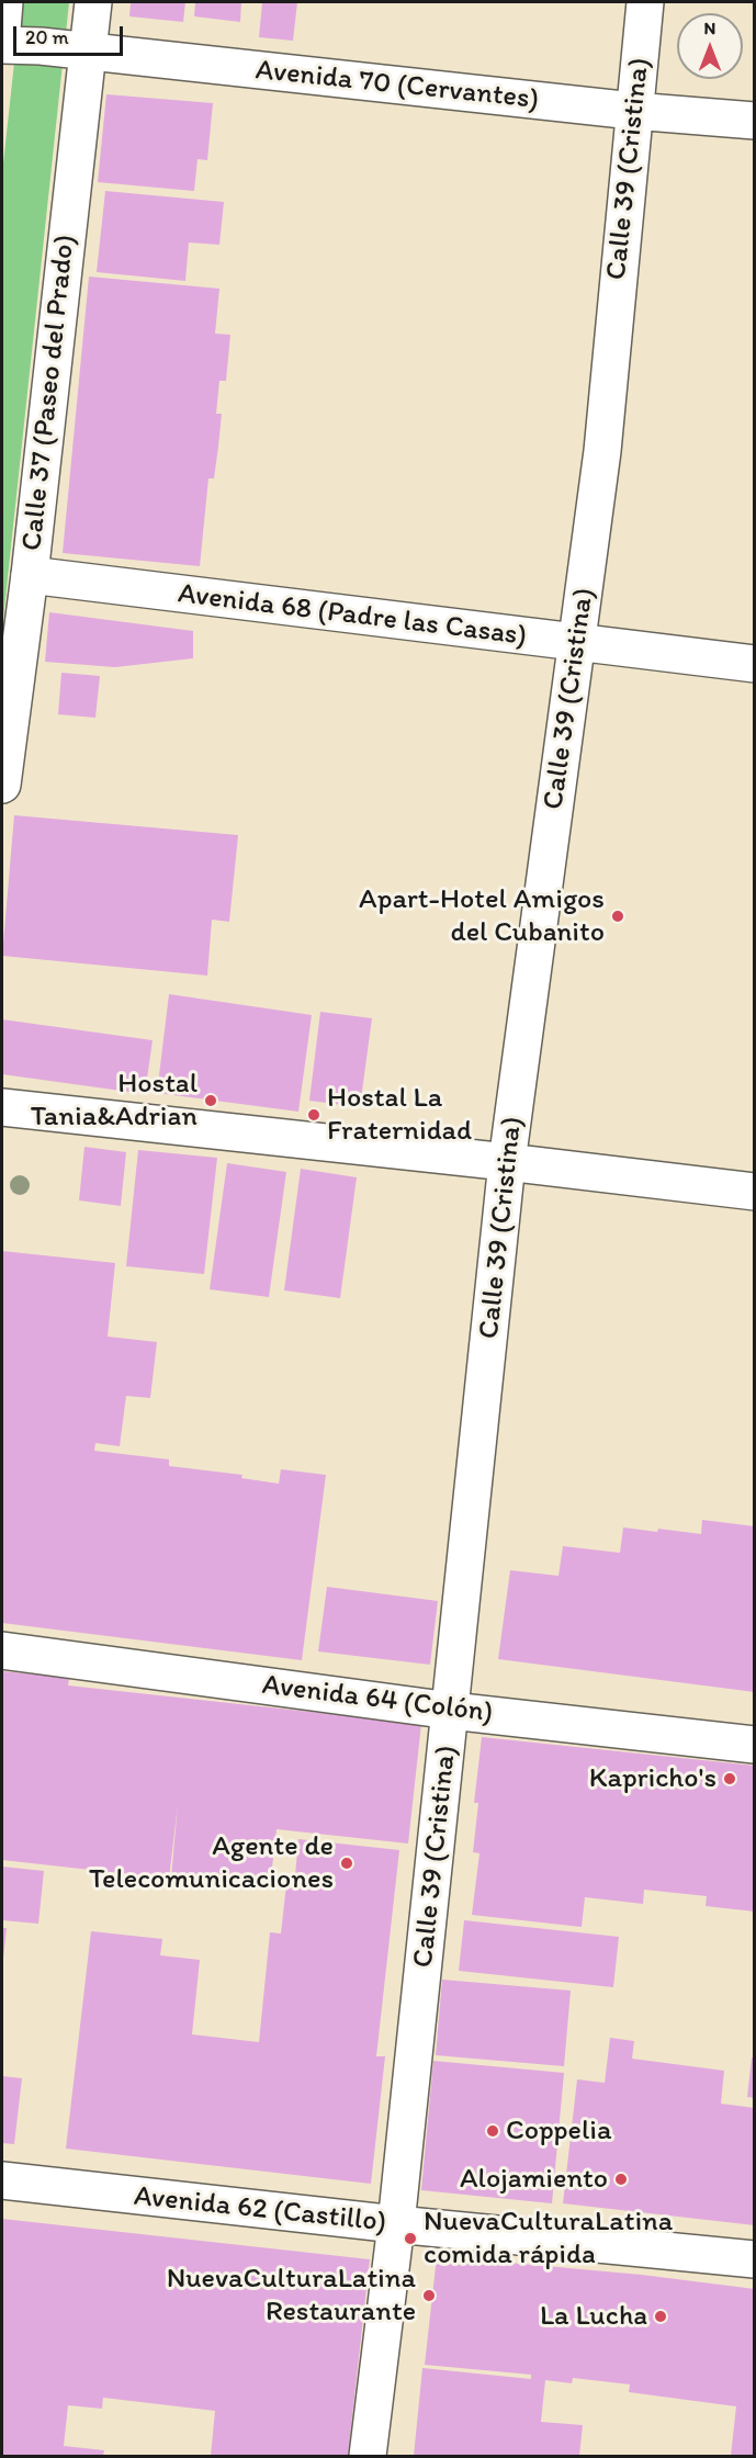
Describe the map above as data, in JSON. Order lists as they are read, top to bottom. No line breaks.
{"streets":{"street":["Avenida 70 (Cervantes)","Calle 39 (Cristina)","Calle 37 (Paseo del Prado)","Avenida 68 (Padre las Casas)","Avenida 64 (Colón)","Avenida 62 (Castillo)"]},"crossings":[["Avenida 70 (Cervantes)","Calle 39 (Cristina)"],["Avenida 70 (Cervantes)","Calle 37 (Paseo del Prado)"],["Calle 39 (Cristina)","Avenida 68 (Padre las Casas)"],["Calle 39 (Cristina)","Avenida 64 (Colón)"],["Calle 39 (Cristina)","Avenida 62 (Castillo)"],["Calle 37 (Paseo del Prado)","Avenida 68 (Padre las Casas)"]],"places":["Apart-Hotel Amigos del Cubanito","Hostal Tania&Adrian","Hostal La Fraternidad","Kapricho's","Agente de Telecomunicaciones","Coppelia","Alojamiento","NuevaCulturaLatina comida rápida","NuevaCulturaLatina Restaurante","La Lucha"],"scale_bar":"20 m","north":"top"}
